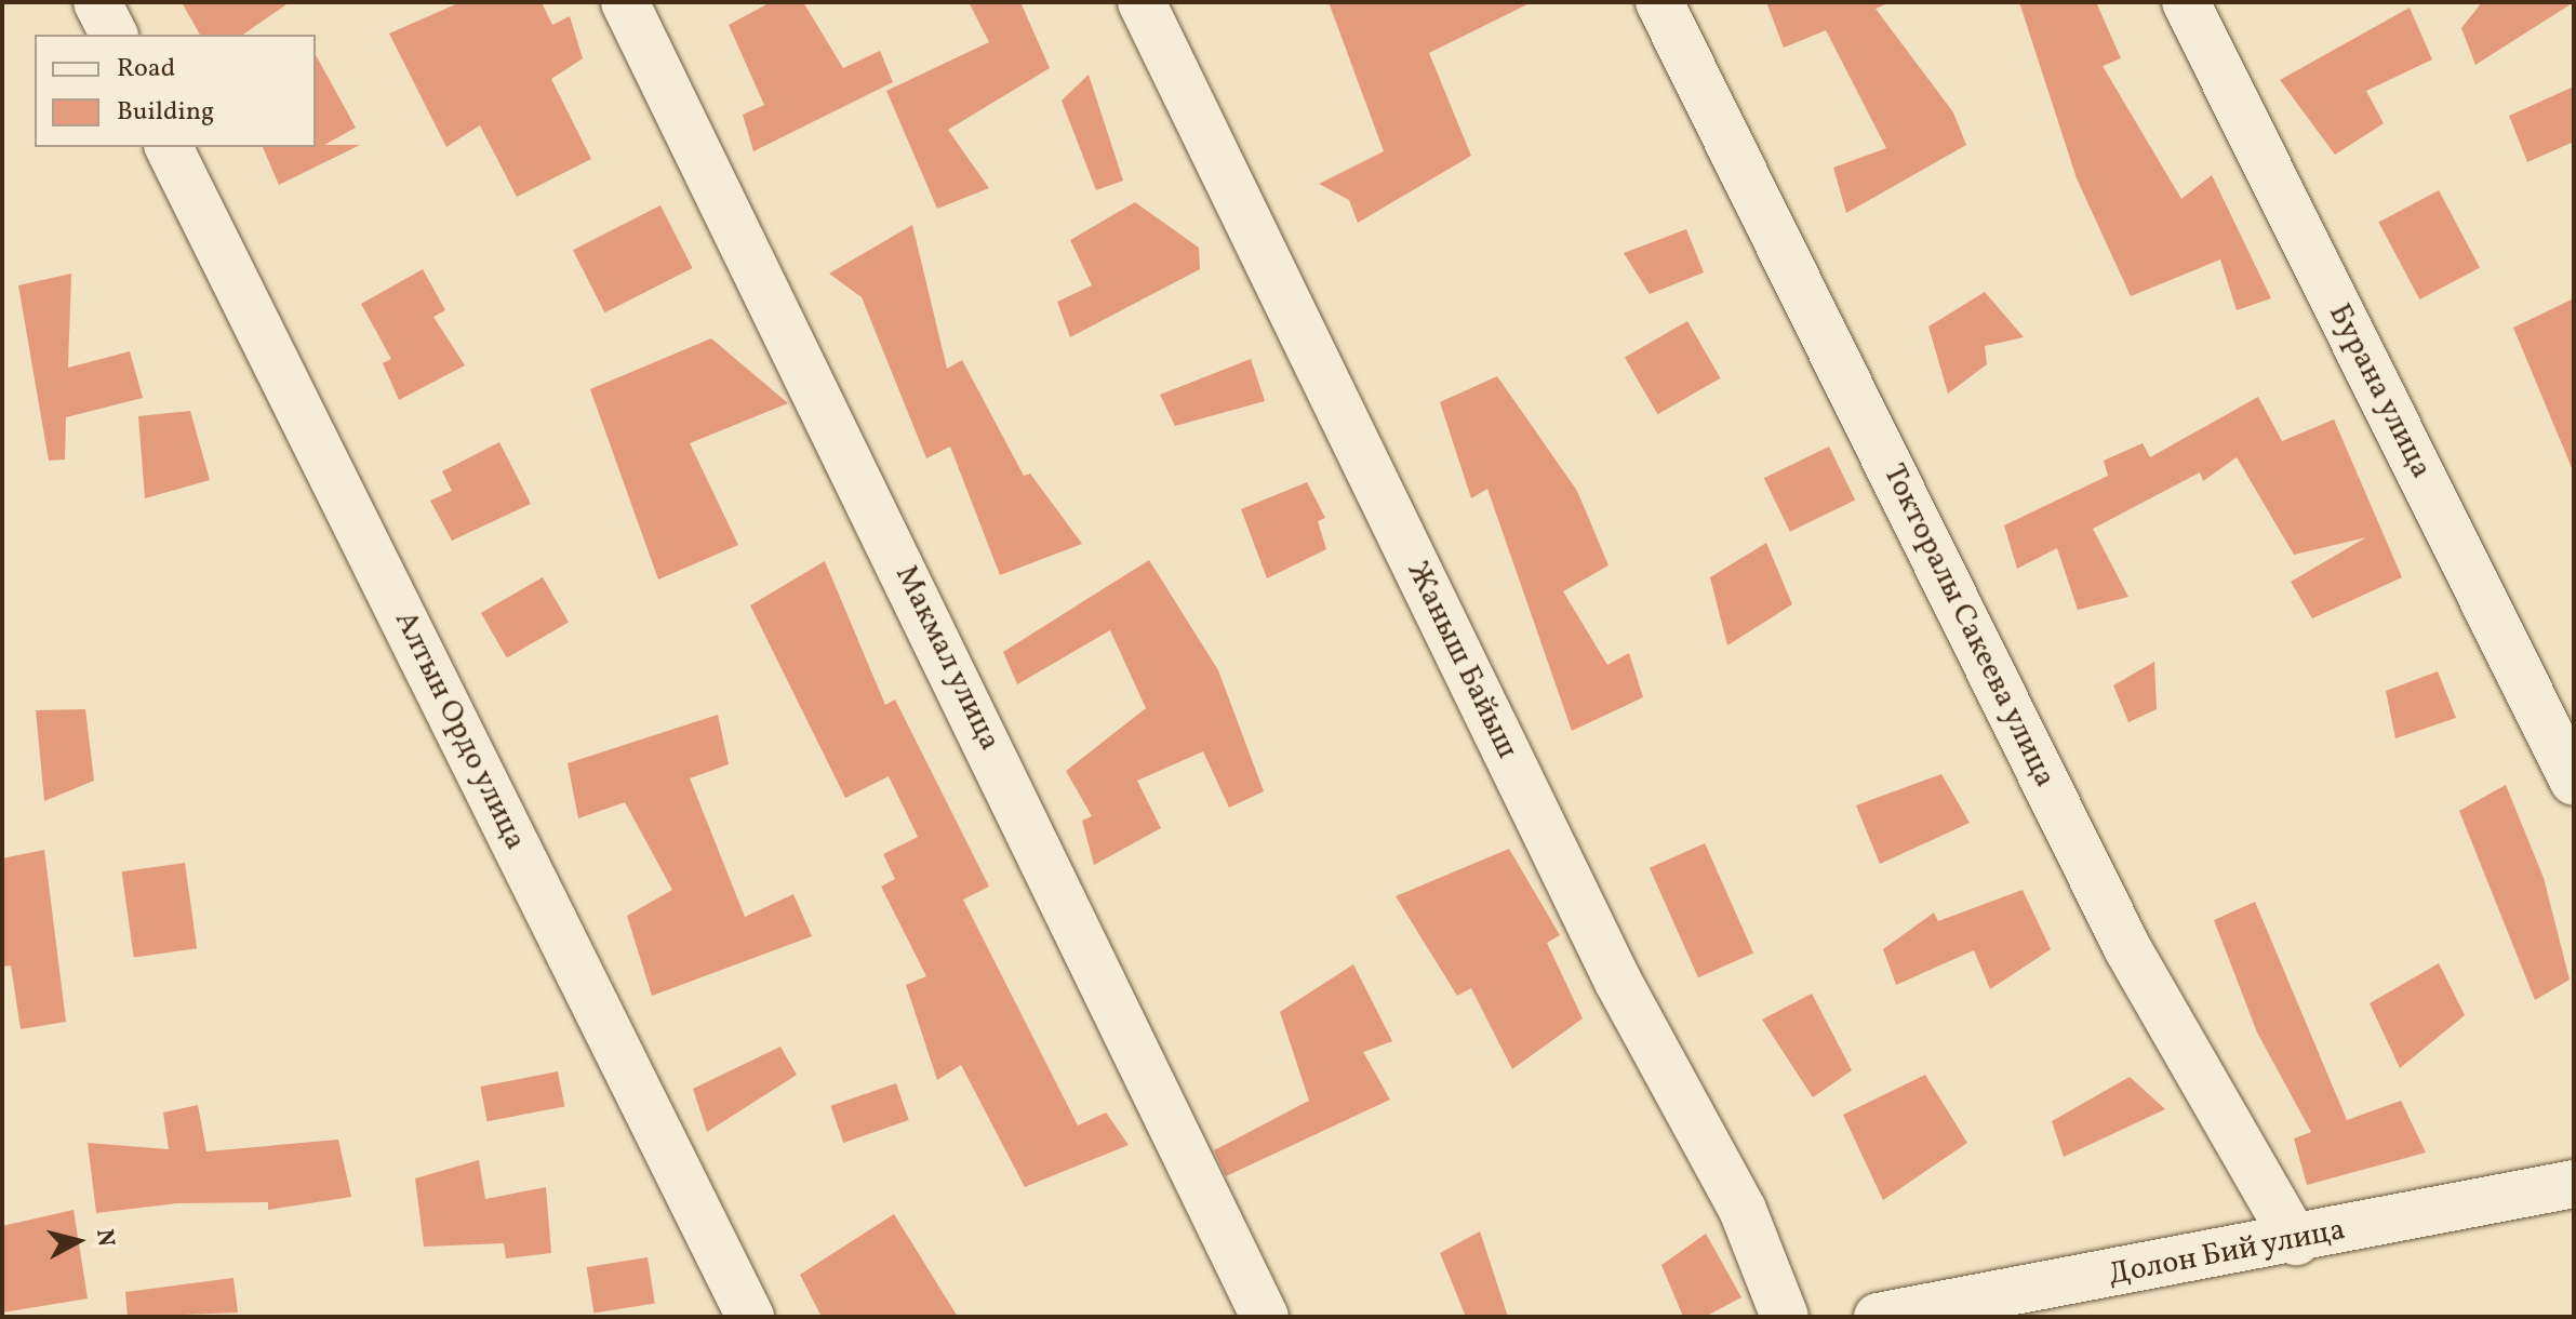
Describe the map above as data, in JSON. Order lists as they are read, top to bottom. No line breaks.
{"streets":{"street":["Бурана улица","Токторалы Сакеева улица","Макмал улица","Жаныш Байыш","Алтын Ордо улица","Долон Бий улица"]},"crossings":[["Токторалы Сакеева улица","Долон Бий улица"]],"legend":["Road","Building"],"north":"right"}
